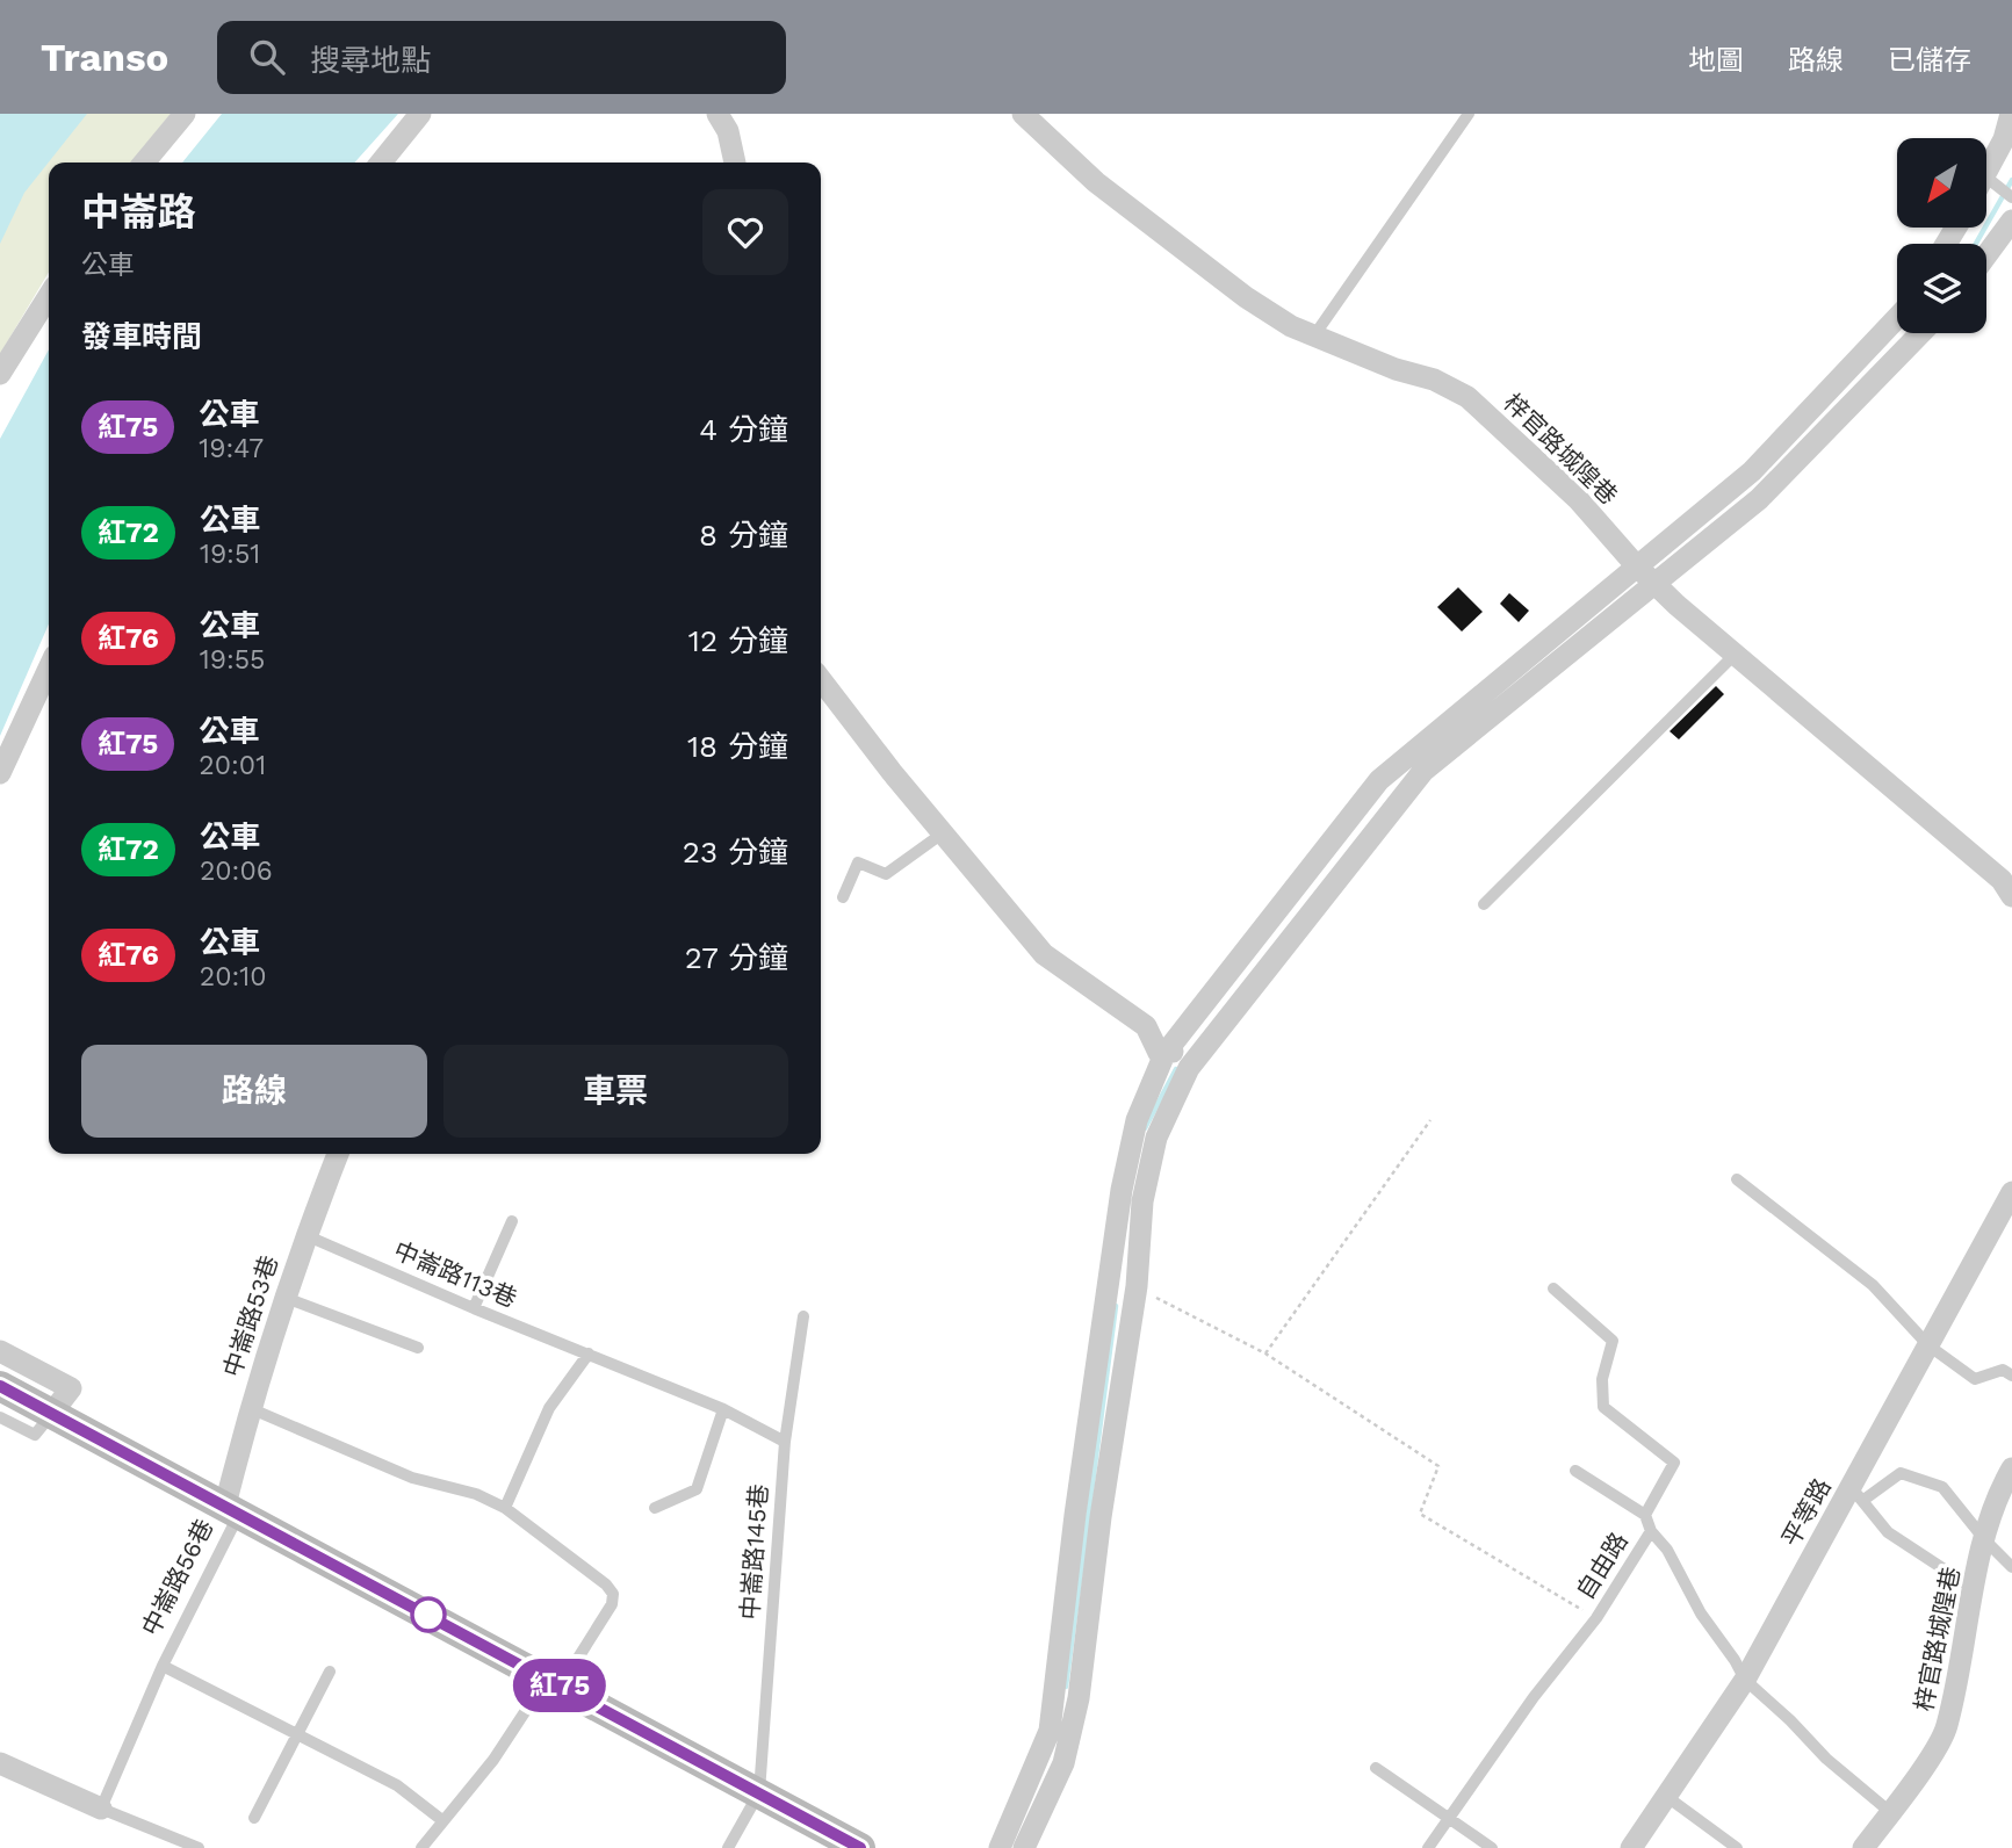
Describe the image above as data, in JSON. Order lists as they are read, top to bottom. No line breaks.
{"streets":{"street":["梓官路城隍巷","中崙路53巷","平等路"],"lane":["中崙路113巷","中崙路145巷","自由路","中崙路56巷"]},"crossings":[["梓官路城隍巷","自由路"],["中崙路113巷","中崙路53巷"],["中崙路113巷","中崙路145巷"],["中崙路53巷","中崙路56巷"],["平等路","自由路"]],"lines":["bus line 紅75"],"north":"bottom left","page":{"header":"Transo","search":"搜尋地點","nav":["地圖","路線","已儲存"],"on_map":"紅75","heading":[["中崙路","公車"],"發車時間"],"list":[{"mark":"紅75","name":"公車","note":"19:47","value":"4 分鐘"},{"mark":"紅72","name":"公車","note":"19:51","value":"8 分鐘"},{"mark":"紅76","name":"公車","note":"19:55","value":"12 分鐘"},{"mark":"紅75","name":"公車","note":"20:01","value":"18 分鐘"},{"mark":"紅72","name":"公車","note":"20:06","value":"23 分鐘"},{"mark":"紅76","name":"公車","note":"20:10","value":"27 分鐘"}],"buttons":["路線","車票"]}}
